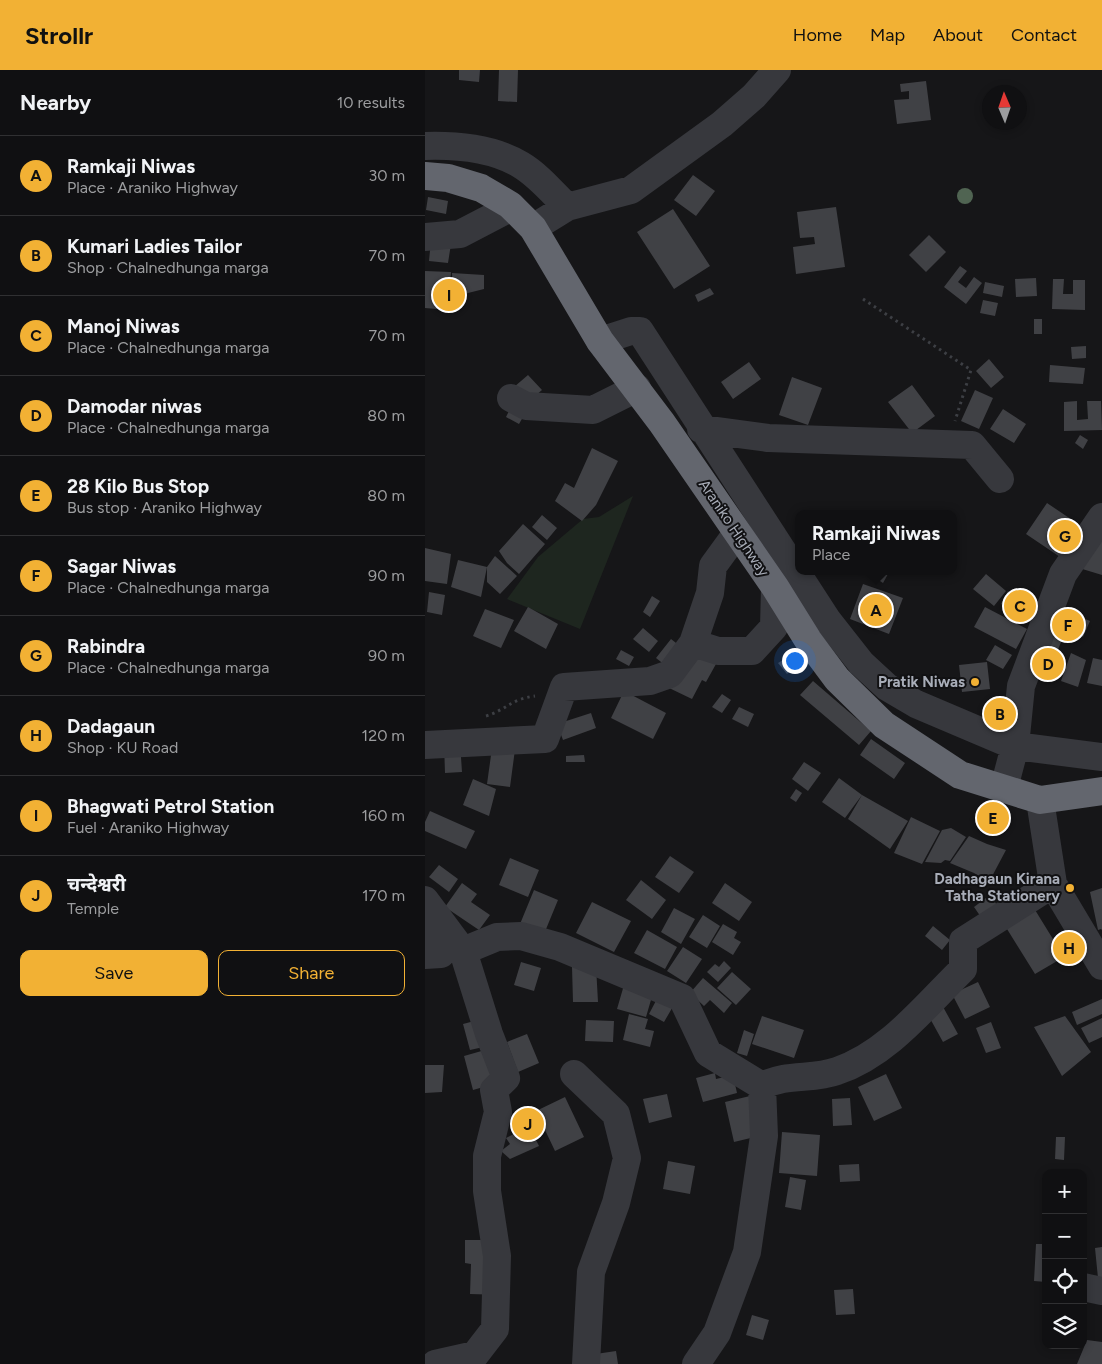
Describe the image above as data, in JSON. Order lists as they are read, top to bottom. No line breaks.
{"streets":{"highway":["Araniko Highway"]},"places":["Pratik Niwas","Dadhagaun Kirana Tatha Stationery"],"north":"top","page":{"header":"Strollr","nav":["Home","Map","About","Contact"],"heading":["Nearby","10 results"],"list":[{"mark":"A","name":"Ramkaji Niwas","note":"Place · Araniko Highway","value":"30 m"},{"mark":"B","name":"Kumari Ladies Tailor","note":"Shop · Chalnedhunga marga","value":"70 m"},{"mark":"C","name":"Manoj Niwas","note":"Place · Chalnedhunga marga","value":"70 m"},{"mark":"D","name":"Damodar niwas","note":"Place · Chalnedhunga marga","value":"80 m"},{"mark":"E","name":"28 Kilo Bus Stop","note":"Bus stop · Araniko Highway","value":"80 m"},{"mark":"F","name":"Sagar Niwas","note":"Place · Chalnedhunga marga","value":"90 m"},{"mark":"G","name":"Rabindra","note":"Place · Chalnedhunga marga","value":"90 m"},{"mark":"H","name":"Dadagaun","note":"Shop · KU Road","value":"120 m"},{"mark":"I","name":"Bhagwati Petrol Station","note":"Fuel · Araniko Highway","value":"160 m"},{"mark":"J","name":"चन्देश्वरी","note":"Temple","value":"170 m"}],"pins":["I","G","C","A","F","D","B","E","H","J"],"popup":["Ramkaji Niwas","Place"],"buttons":["Save","Share"],"map_buttons":["+","−"]}}
